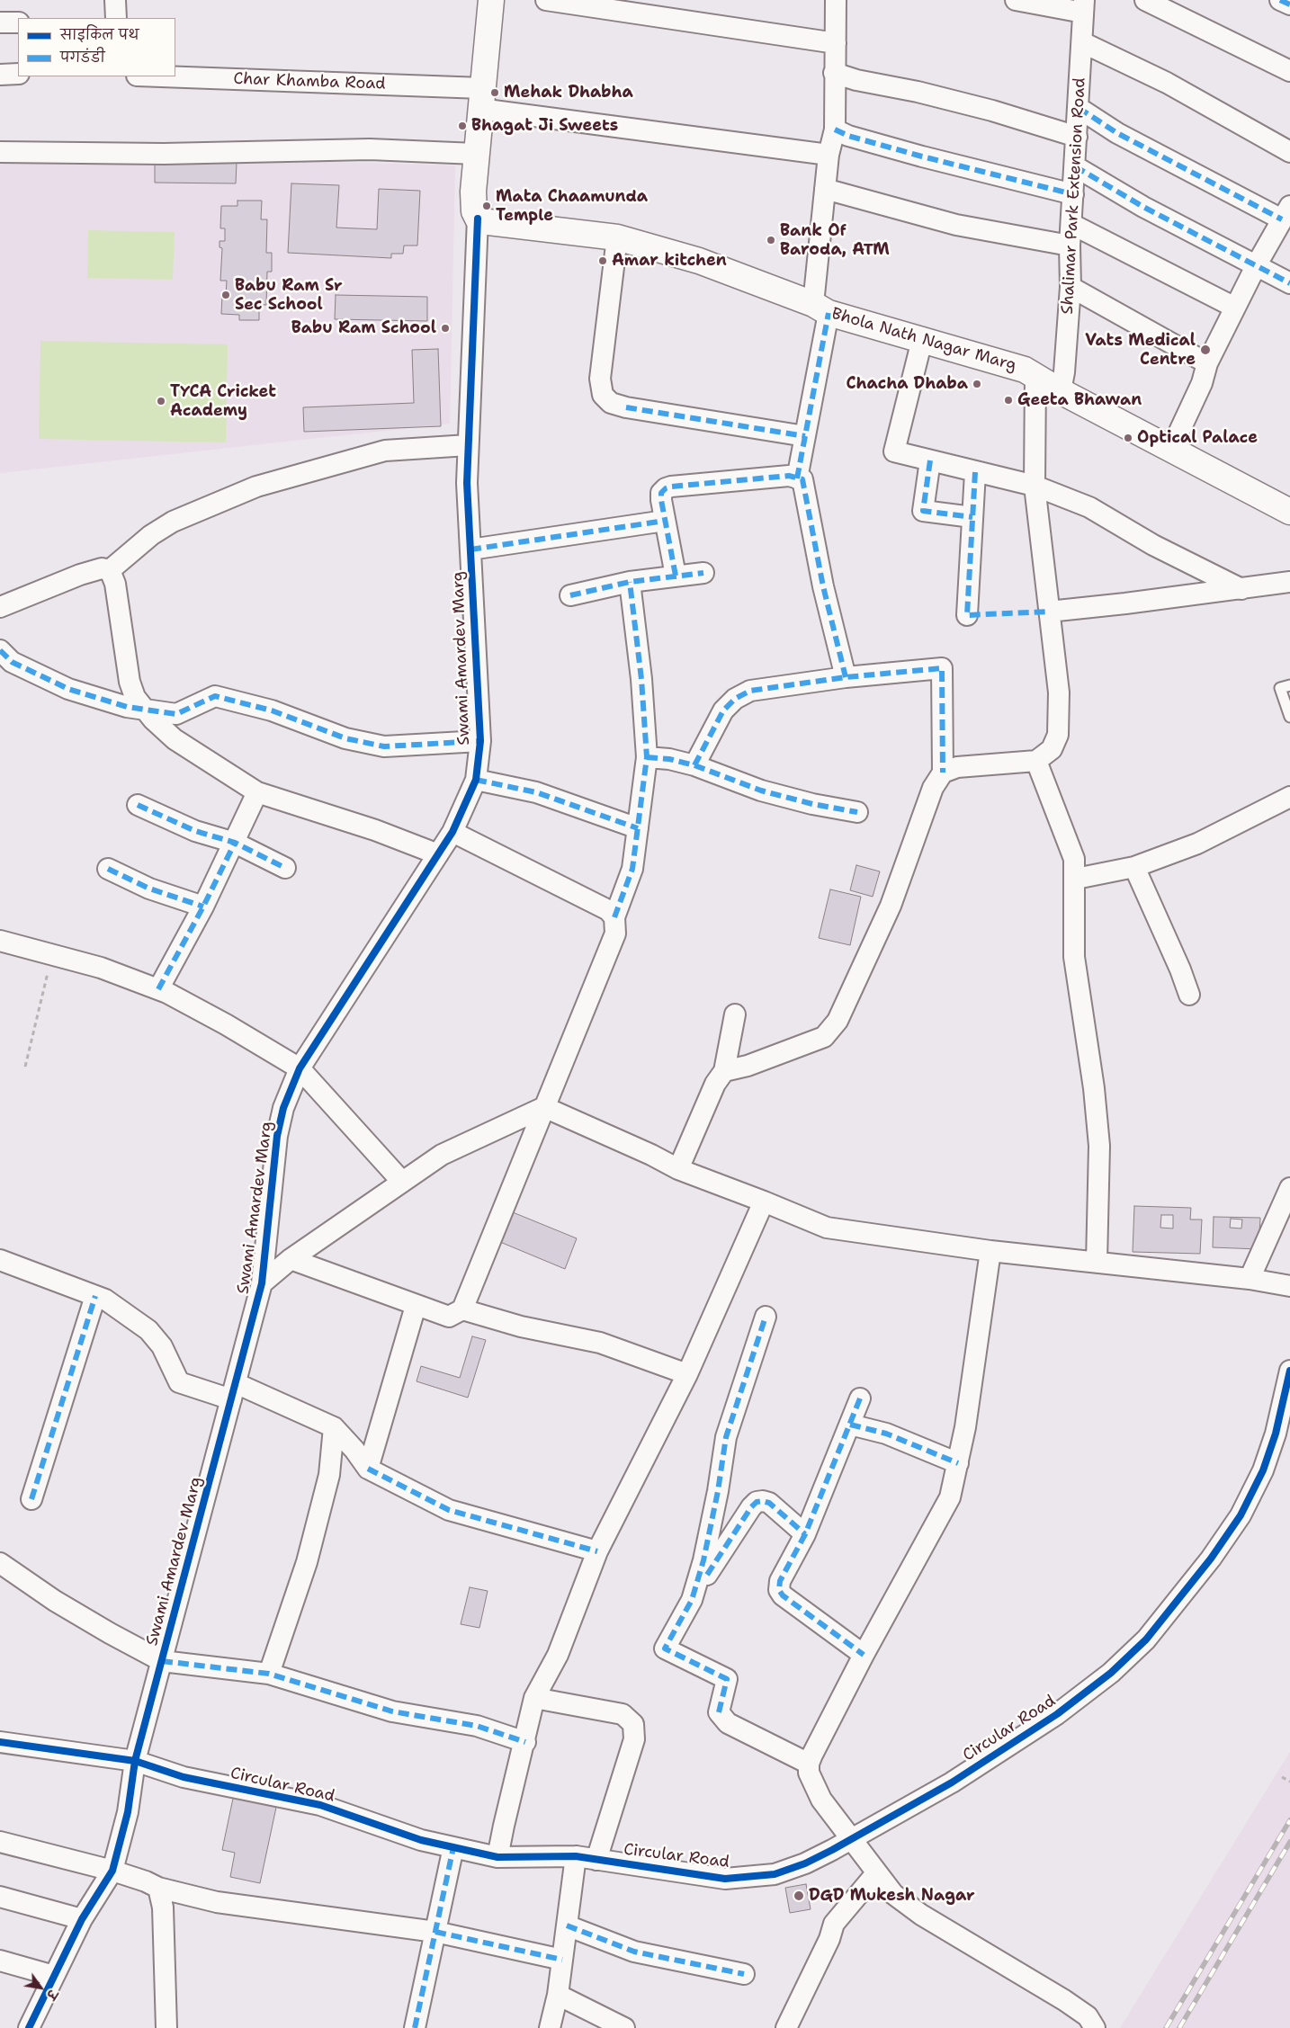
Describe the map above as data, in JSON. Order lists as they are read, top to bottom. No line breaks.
{"streets":{"street":["Char Khamba Road","Shalimar Park Extension Road","Bhola Nath Nagar Marg","Swami Amardev Marg","Circular Road"]},"crossings":[["Char Khamba Road","Swami Amardev Marg"],["Shalimar Park Extension Road","Bhola Nath Nagar Marg"],["Bhola Nath Nagar Marg","Swami Amardev Marg"],["Swami Amardev Marg","Circular Road"]],"places":["Mehak Dhabha","Bhagat Ji Sweets","Mata Chaamunda Temple","Bank Of Baroda, ATM","Amar kitchen","Babu Ram Sr Sec School","Babu Ram School","Vats Medical Centre","Chacha Dhaba","Geeta Bhawan","TYCA Cricket Academy","Optical Palace","DGD Mukesh Nagar"],"legend":["साइकिल पथ","पगडंडी"],"north":"bottom right"}
